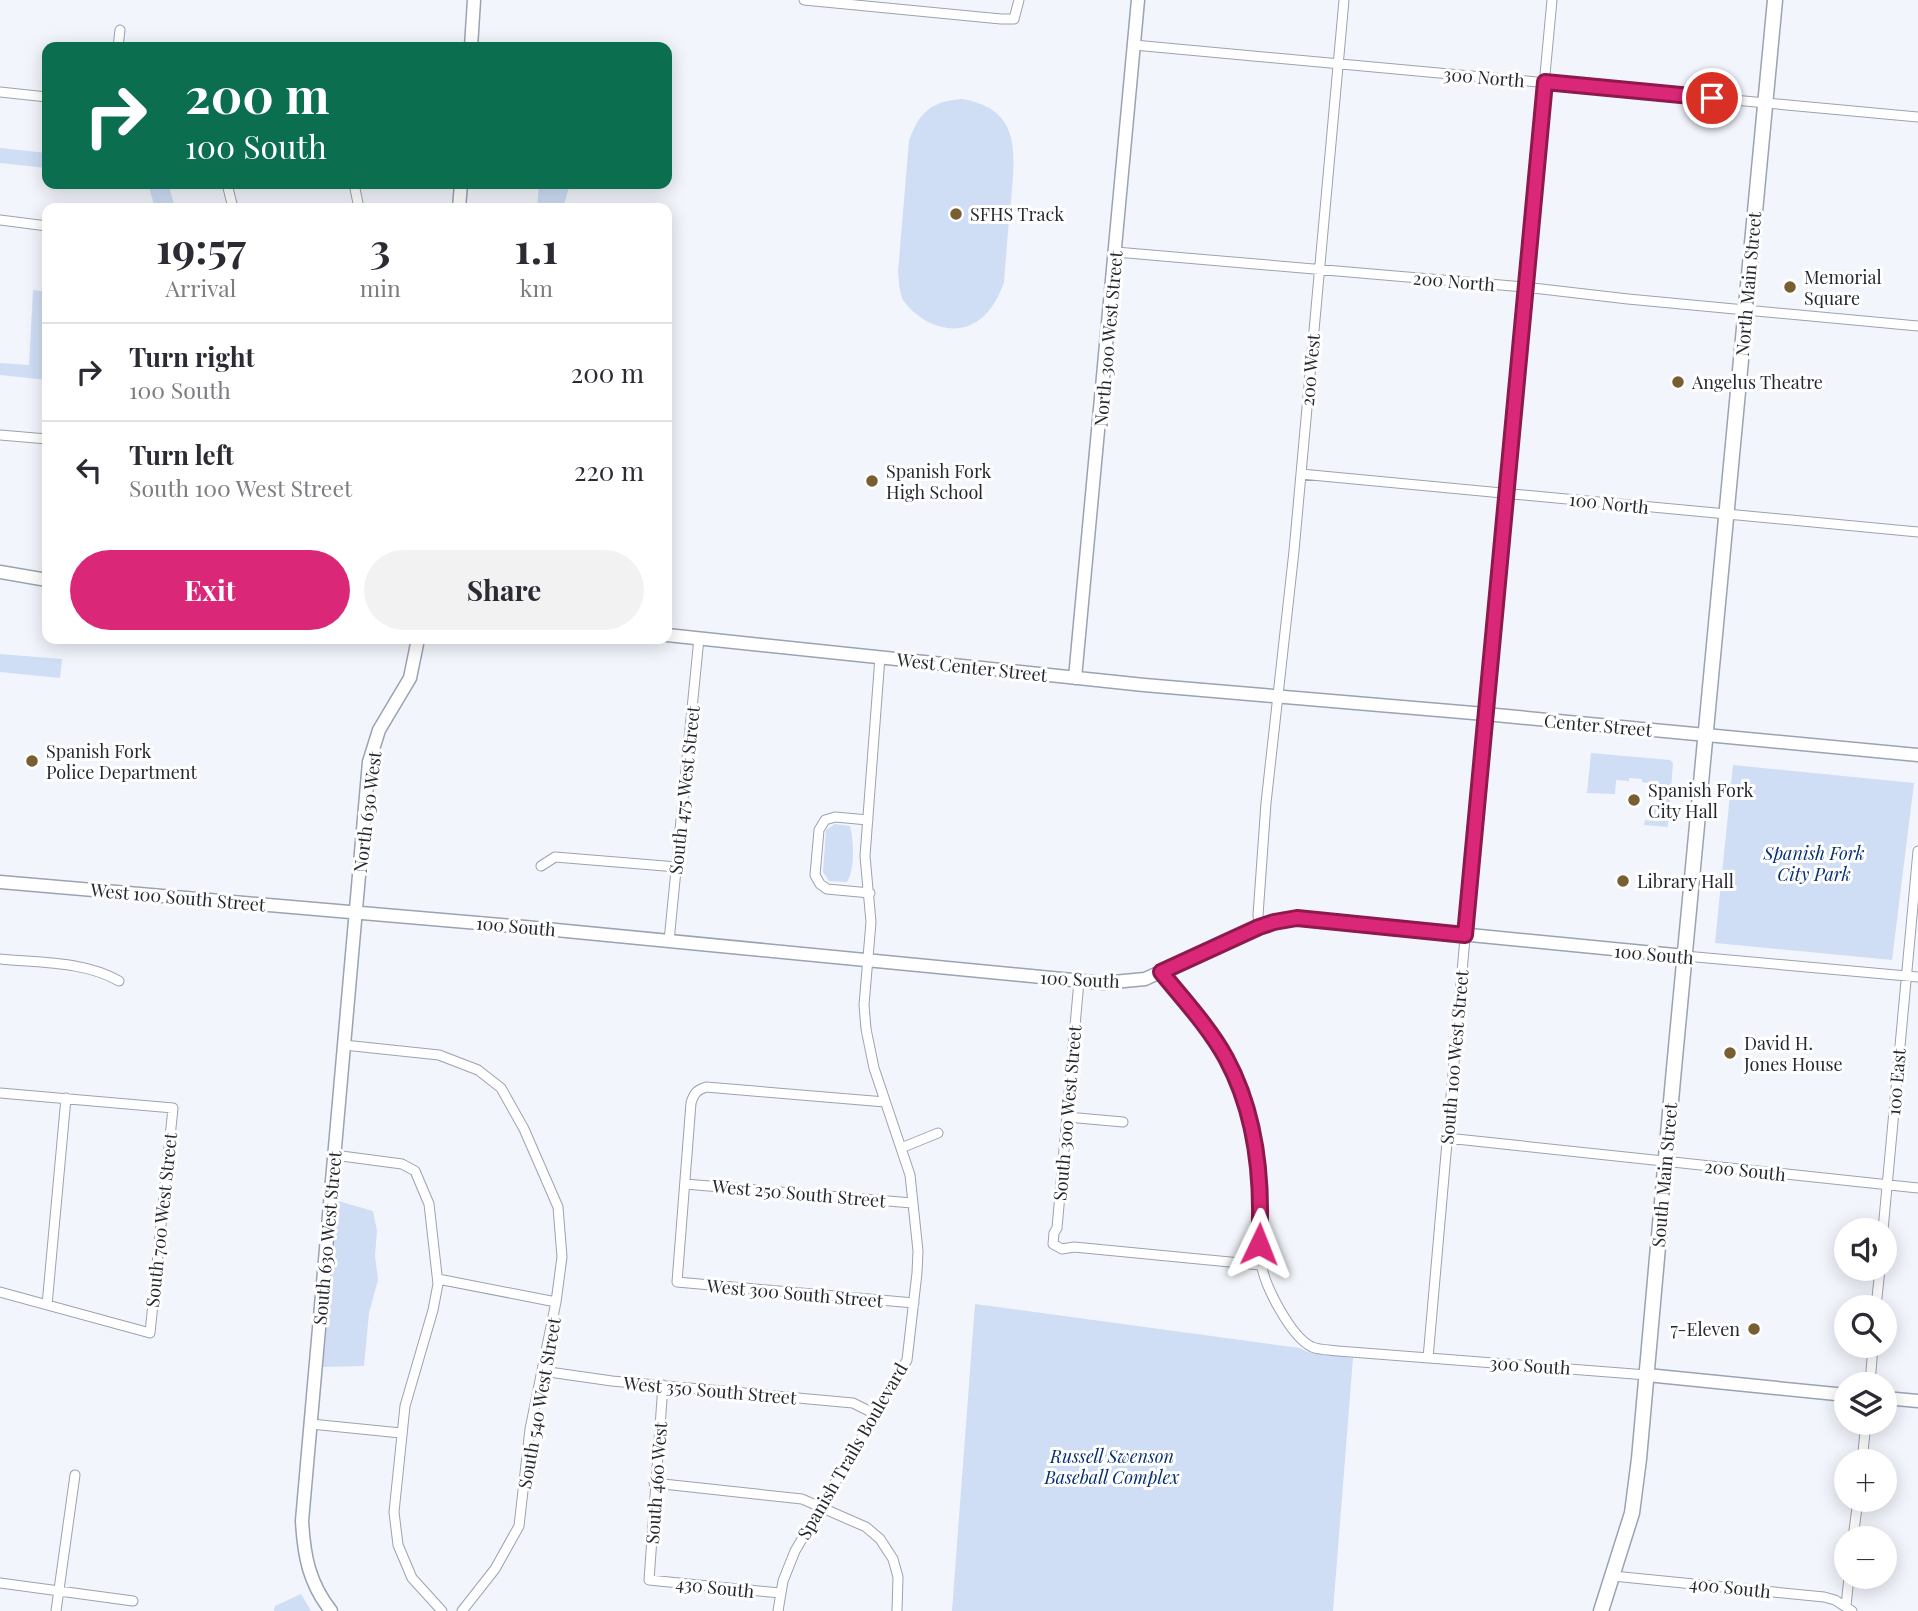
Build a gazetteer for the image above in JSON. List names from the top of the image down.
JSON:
{
  "streets": {
    "main road": ["North Main Street", "South Main Street"],
    "street": [
      "300 North",
      "200 North",
      "North 300 West Street",
      "200 West",
      "100 North",
      "West Center Street",
      "Center Street",
      "South 475 West Street",
      "North 630 West",
      "West 100 South Street",
      "100 South",
      "South 100 West Street",
      "100 East",
      "South 300 West Street",
      "200 South",
      "West 250 South Street",
      "South 700 West Street",
      "South 630 West Street",
      "West 300 South Street",
      "300 South",
      "West 350 South Street",
      "South 540 West Street",
      "Spanish Trails Boulevard",
      "South 460 West",
      "430 South",
      "400 South"
    ]
  },
  "crossings": [
    ["300 North", "North Main Street"],
    ["300 North", "North 300 West Street"],
    ["300 North", "200 West"],
    ["300 North", "South 100 West Street"],
    ["200 North", "North Main Street"],
    ["200 North", "North 300 West Street"],
    ["200 North", "200 West"],
    ["200 North", "South 100 West Street"],
    ["North Main Street", "100 North"],
    ["North Main Street", "Center Street"],
    ["North Main Street", "South Main Street"],
    ["North 300 West Street", "West Center Street"],
    ["200 West", "100 North"],
    ["200 West", "West Center Street"],
    ["200 West", "Center Street"],
    ["200 West", "100 South"],
    ["100 North", "South 100 West Street"],
    ["West Center Street", "Center Street"],
    ["West Center Street", "South 475 West Street"],
    ["West Center Street", "Spanish Trails Boulevard"],
    ["Center Street", "South 100 West Street"],
    ["Center Street", "South Main Street"],
    ["South 475 West Street", "100 South"],
    ["North 630 West", "West 100 South Street"],
    ["North 630 West", "100 South"],
    ["North 630 West", "South 630 West Street"],
    ["West 100 South Street", "100 South"],
    ["West 100 South Street", "South 630 West Street"],
    ["100 South", "South 100 West Street"],
    ["100 South", "100 East"],
    ["100 South", "South 300 West Street"],
    ["100 South", "South Main Street"],
    ["100 South", "South 630 West Street"],
    ["100 South", "Spanish Trails Boulevard"],
    ["South 100 West Street", "200 South"],
    ["South 100 West Street", "300 South"],
    ["100 East", "200 South"],
    ["South 300 West Street", "300 South"],
    ["200 South", "South Main Street"],
    ["South Main Street", "300 South"],
    ["South Main Street", "400 South"],
    ["West 250 South Street", "West 300 South Street"],
    ["West 250 South Street", "Spanish Trails Boulevard"],
    ["South 630 West Street", "South 540 West Street"],
    ["West 300 South Street", "Spanish Trails Boulevard"],
    ["West 350 South Street", "South 540 West Street"],
    ["West 350 South Street", "Spanish Trails Boulevard"],
    ["West 350 South Street", "South 460 West"],
    ["Spanish Trails Boulevard", "430 South"],
    ["South 460 West", "430 South"]
  ],
  "parks": ["Spanish Fork City Park", "Russell Swenson Baseball Complex"],
  "places": [
    "SFHS Track",
    "Memorial Square",
    "Angelus Theatre",
    "Spanish Fork High School",
    "Spanish Fork Police Department",
    "Spanish Fork City Hall",
    "Library Hall",
    "David H. Jones House",
    "7-Eleven"
  ],
  "page": {
    "turn": ["200 m", "100 South"],
    "eta": [
      "19:57",
      "Arrival",
      "3",
      "min",
      "1.1",
      "km"
    ],
    "list": [
      {
        "name": "Turn right",
        "note": "100 South",
        "value": "200 m"
      },
      {
        "name": "Turn left",
        "note": "South 100 West Street",
        "value": "220 m"
      }
    ],
    "buttons": ["Exit", "Share"],
    "map_buttons": ["+", "−"]
  }
}
